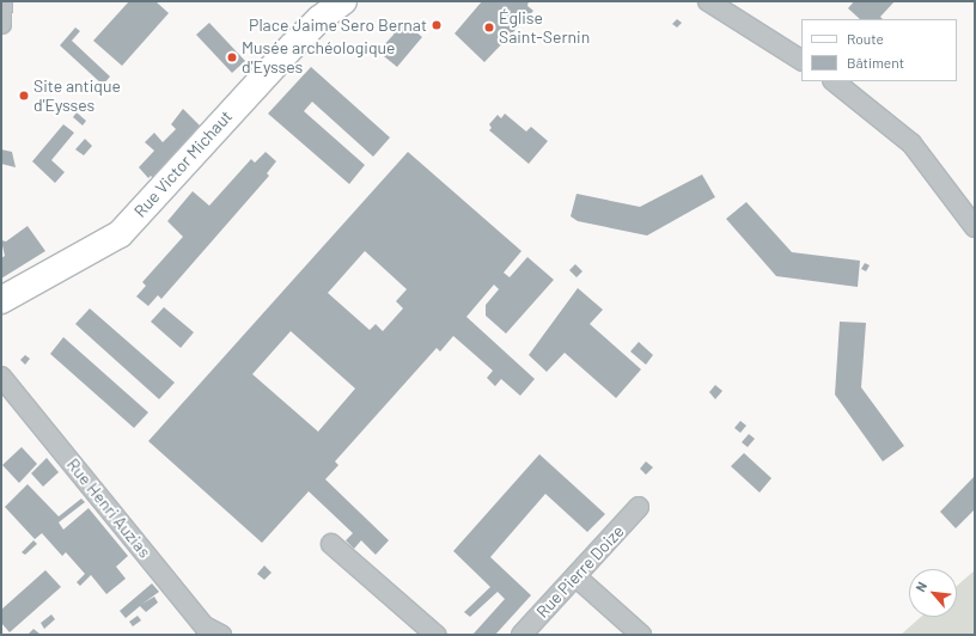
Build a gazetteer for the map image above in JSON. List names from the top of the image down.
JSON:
{
  "streets": {
    "street": ["Rue Victor Michaut", "Rue Henri Auzias", "Rue Pierre Doize"]
  },
  "places": [
    "Place Jaime Sero Bernat",
    "Église Saint-Sernin",
    "Musée archéologique d'Eysses",
    "Site antique d'Eysses"
  ],
  "legend": ["Route", "Bâtiment"],
  "north": "top left"
}
